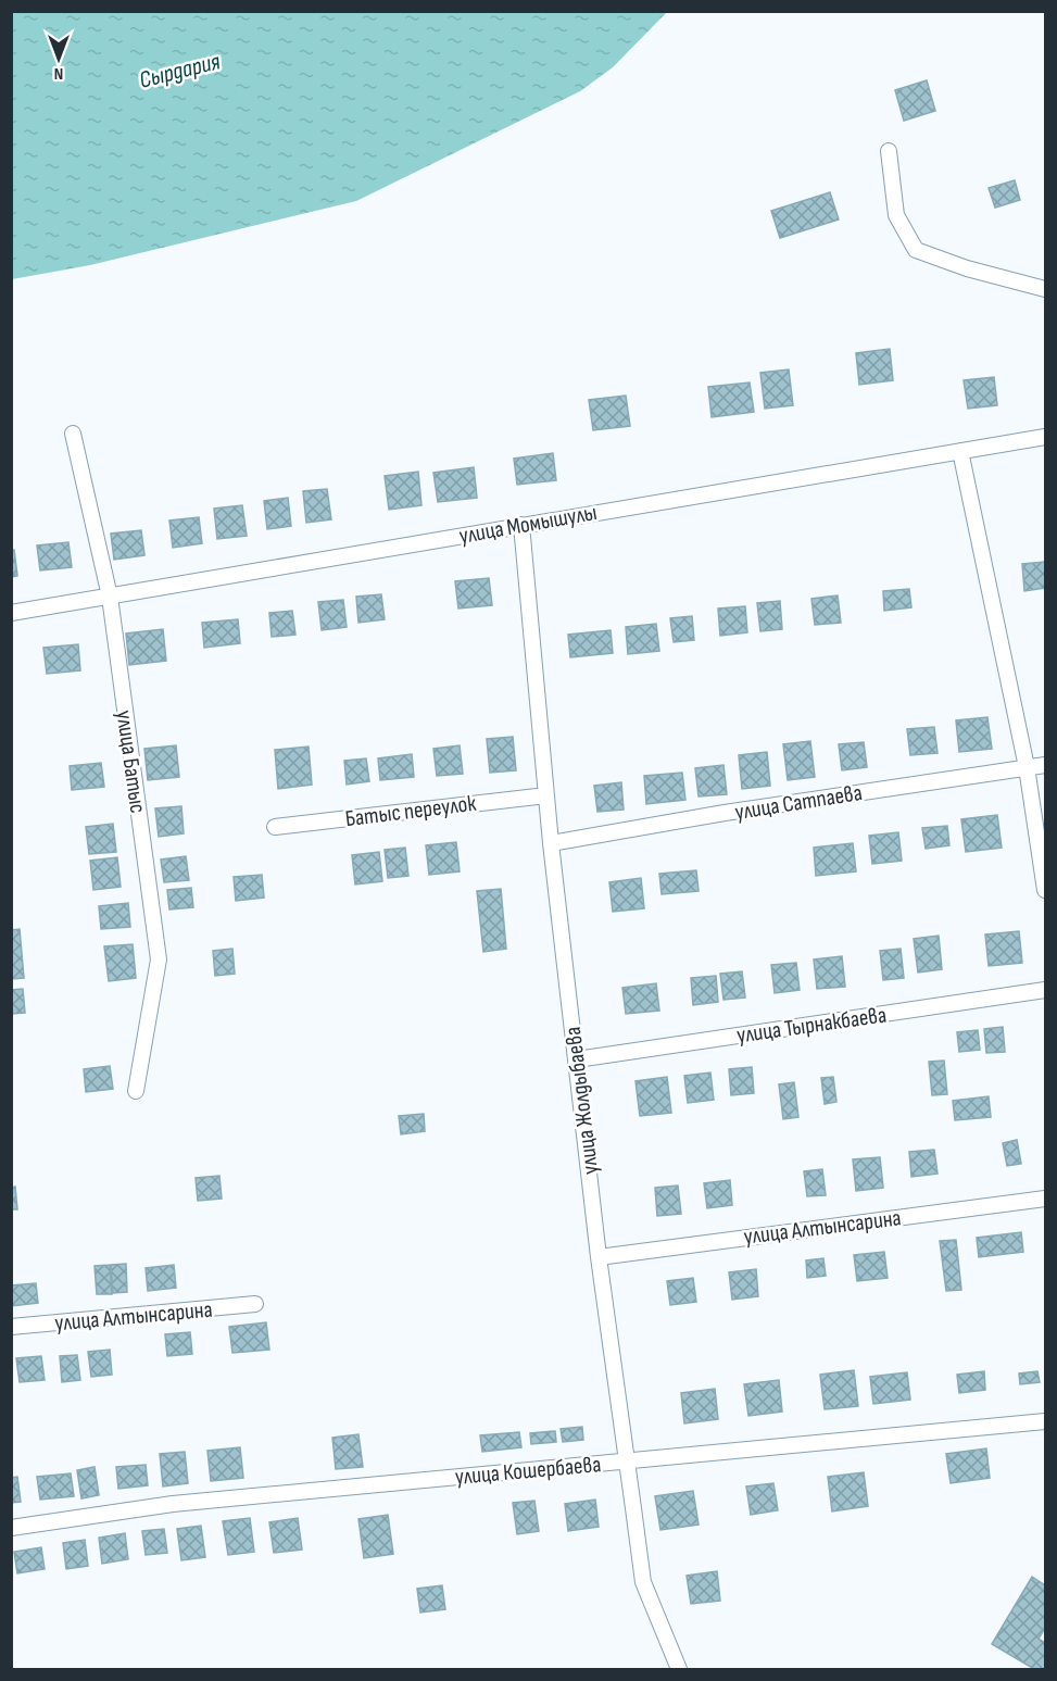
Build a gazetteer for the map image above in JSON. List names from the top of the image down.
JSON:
{
  "streets": {
    "street": [
      "улица Момышулы",
      "улица Батыс",
      "улица Сатпаева",
      "Батыс переулок",
      "улица Тырнакбаева",
      "улица Жолдыбаева",
      "улица Алтынсарина",
      "улица Кошербаева"
    ]
  },
  "crossings": [
    ["улица Момышулы", "улица Батыс"],
    ["улица Момышулы", "улица Жолдыбаева"],
    ["улица Сатпаева", "улица Жолдыбаева"],
    ["Батыс переулок", "улица Жолдыбаева"],
    ["улица Тырнакбаева", "улица Жолдыбаева"],
    ["улица Жолдыбаева", "улица Алтынсарина"],
    ["улица Жолдыбаева", "улица Кошербаева"]
  ],
  "water": ["Сырдария"],
  "north": "bottom"
}
